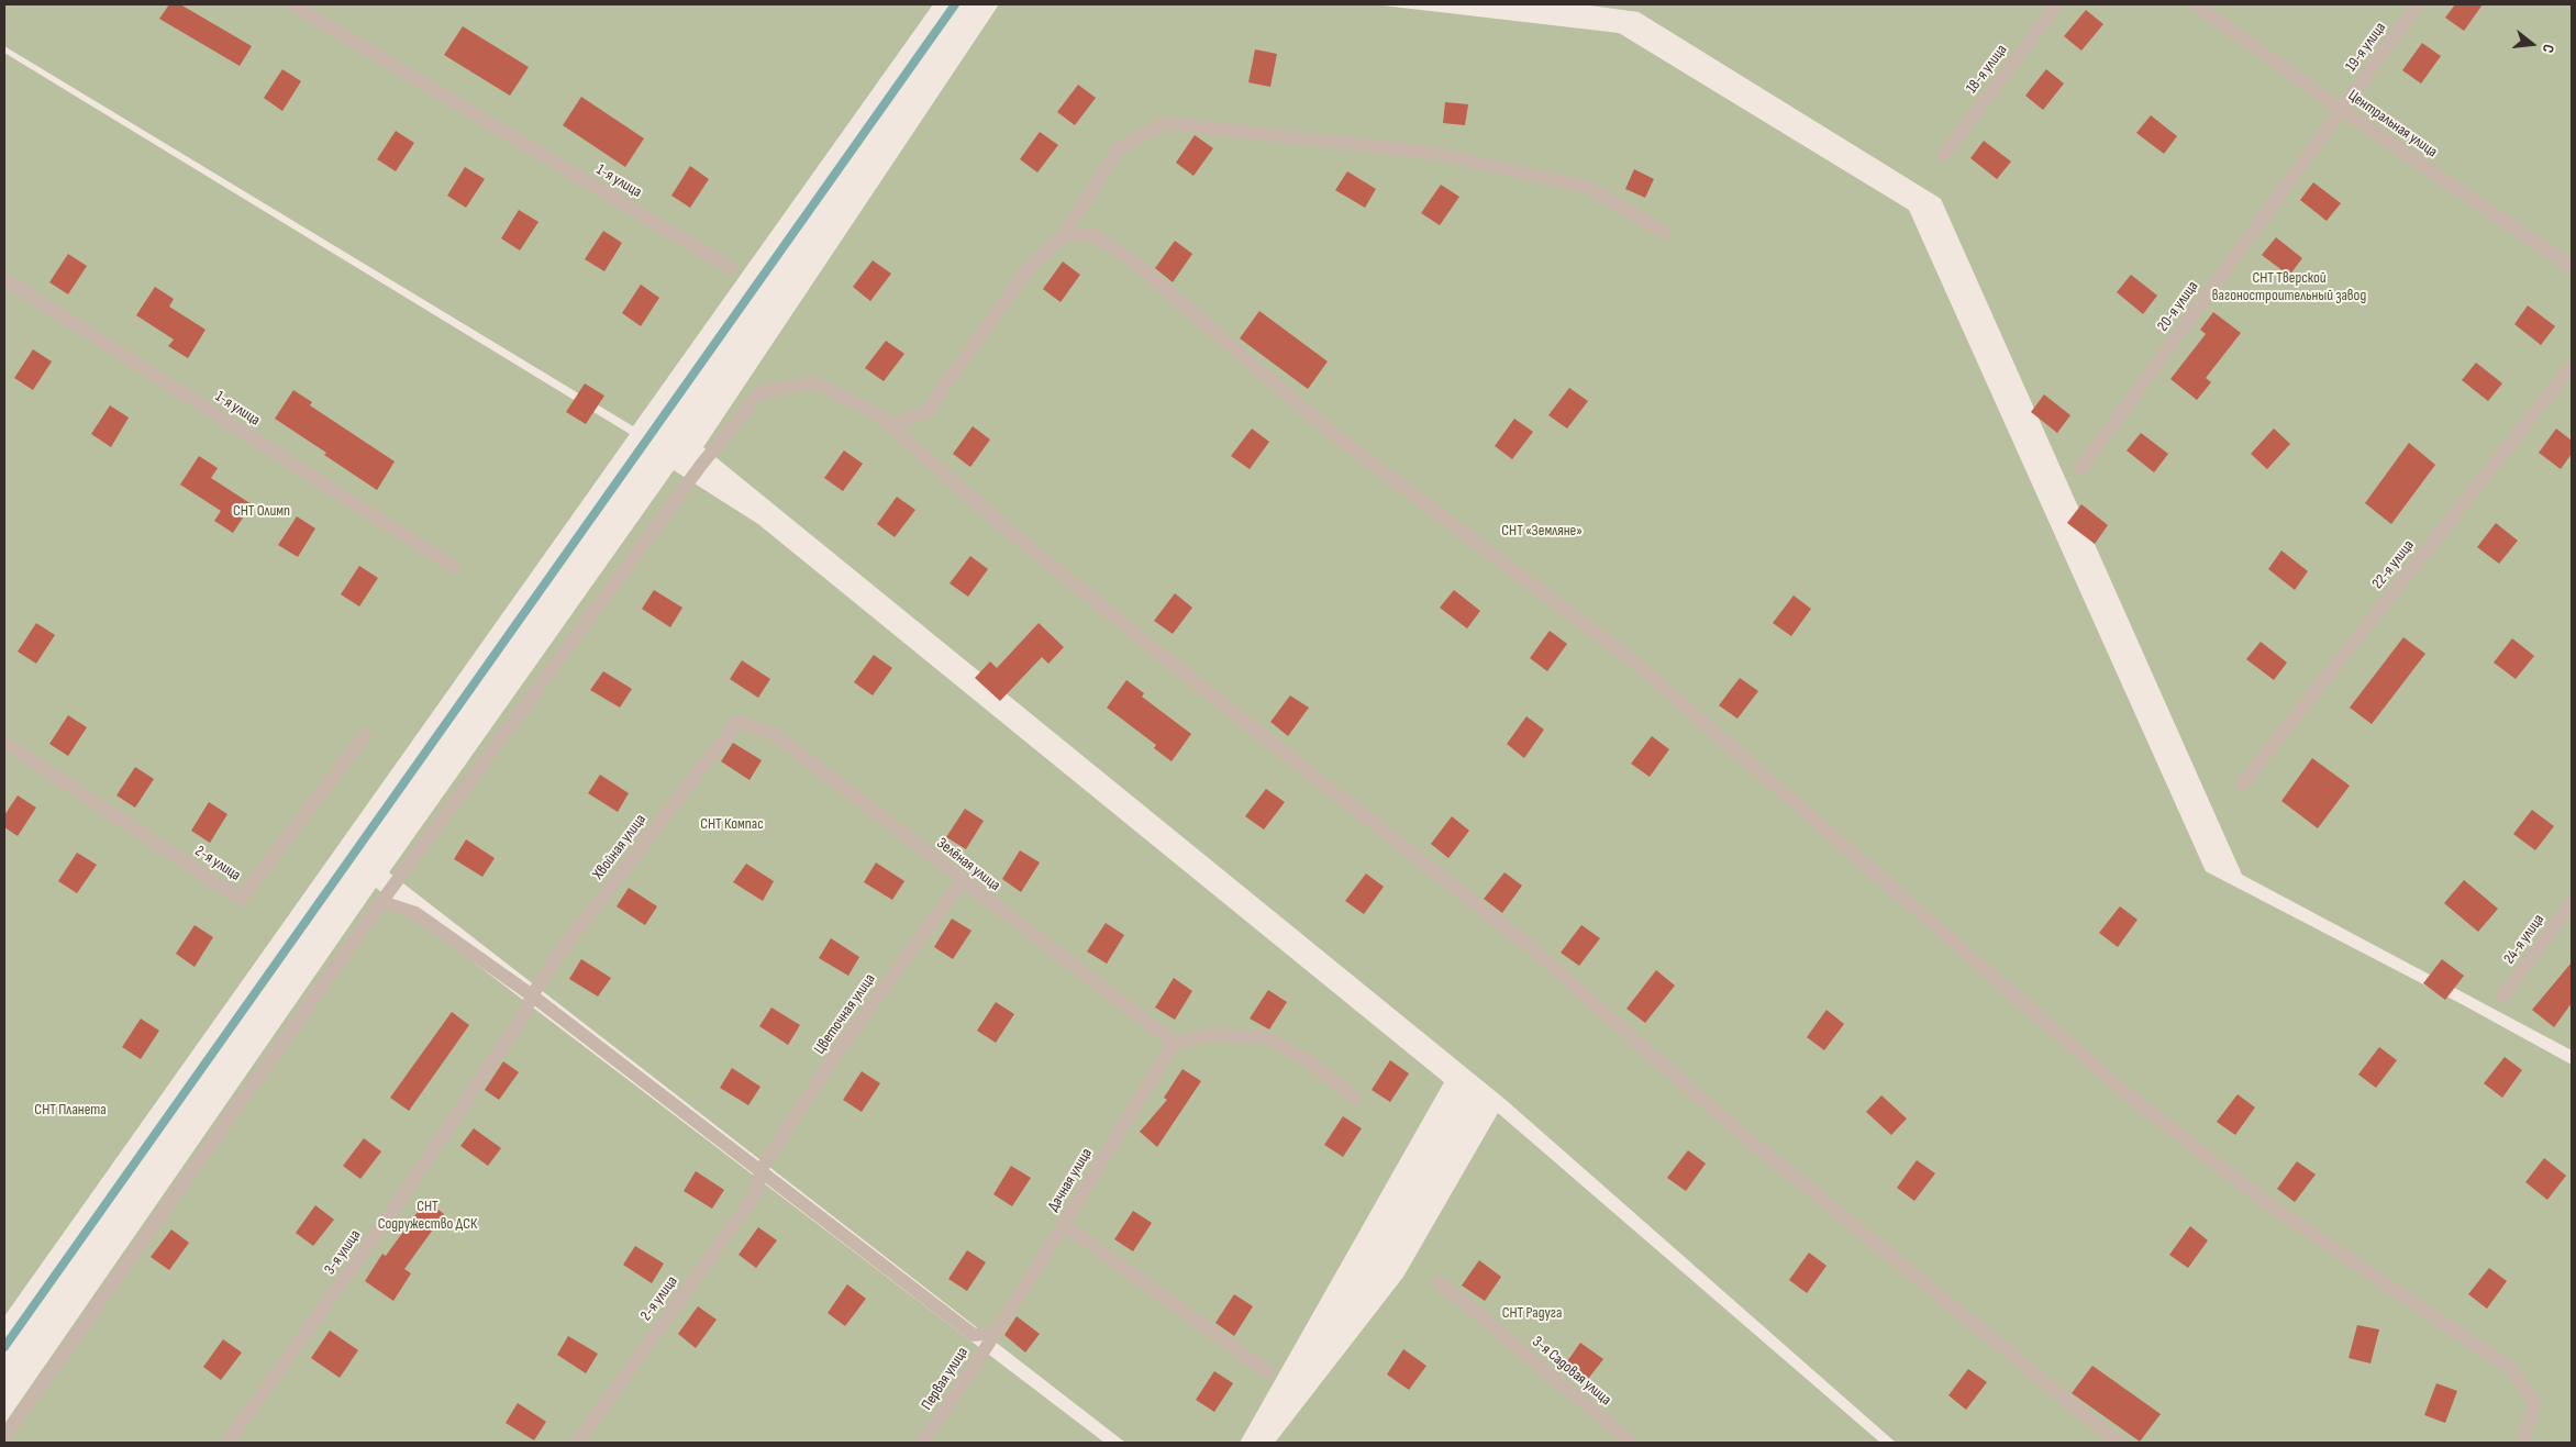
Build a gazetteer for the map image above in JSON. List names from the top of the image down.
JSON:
{
  "streets": {
    "street": [
      "19-я улица",
      "18-я улица",
      "Центральная улица",
      "1-я улица",
      "20-я улица",
      "22-я улица",
      "Хвойная улица",
      "2-я улица",
      "Зелёная улица",
      "24-я улица",
      "Цветочная улица",
      "Дачная улица",
      "3-я улица",
      "3-я Садовая улица",
      "Первая улица"
    ]
  },
  "crossings": [
    ["19-я улица", "Центральная улица"],
    ["19-я улица", "20-я улица"],
    ["Центральная улица", "20-я улица"],
    ["Хвойная улица", "Зелёная улица"],
    ["Хвойная улица", "3-я улица"],
    ["2-я улица", "Цветочная улица"],
    ["Зелёная улица", "Цветочная улица"],
    ["Зелёная улица", "Дачная улица"],
    ["Дачная улица", "Первая улица"]
  ],
  "parks": [
    "СНТ Тверской вагоностроительный завод",
    "СНТ Олимп",
    "СНТ «Земляне»",
    "СНТ Компас",
    "СНТ Планета",
    "СНТ Содружество ДСК",
    "СНТ Радуга"
  ],
  "north": "right"
}
